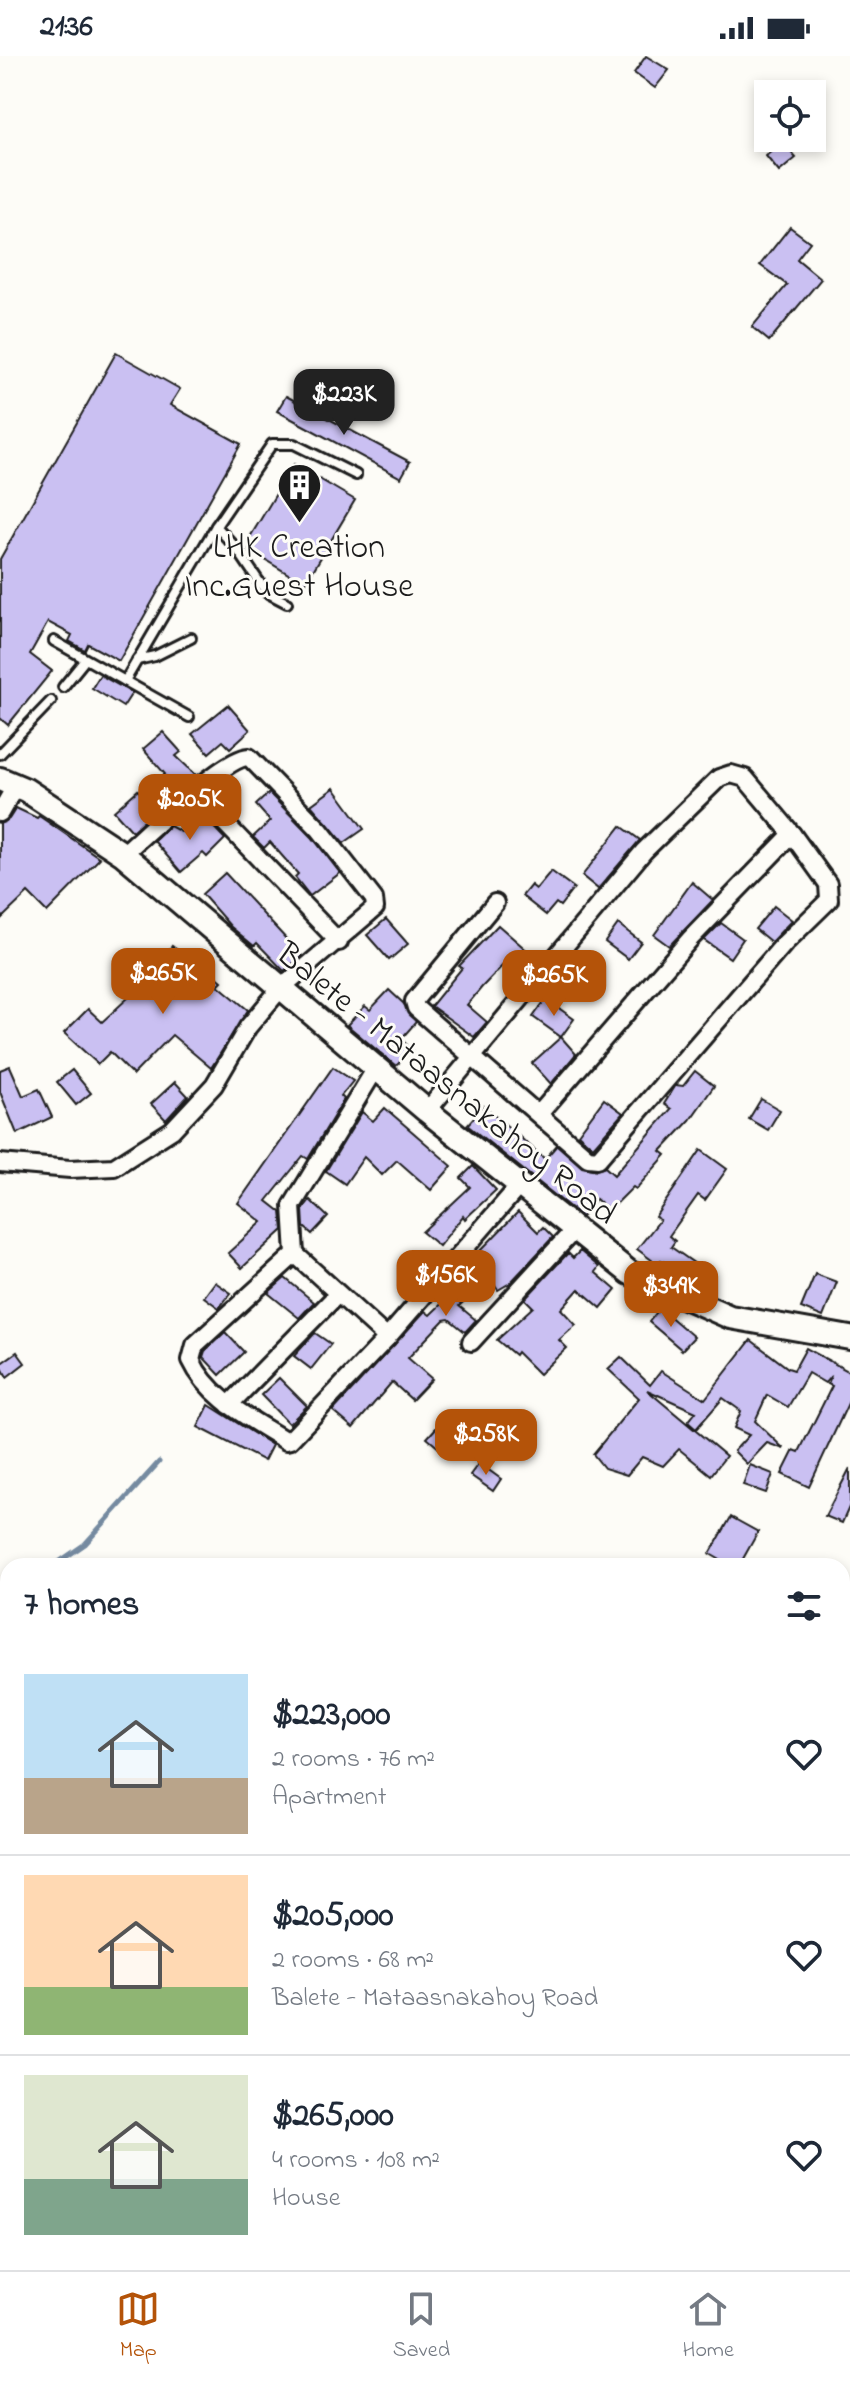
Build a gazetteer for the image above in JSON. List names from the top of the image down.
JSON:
{
  "streets": {
    "main road": ["Balete - Mataasnakahoy Road"]
  },
  "places": {
    "building": ["LHK Creation Inc.Guest House"]
  },
  "page": {
    "status": "21:36",
    "price": [
      "$223K",
      "$205K",
      "$265K",
      "$265K",
      "$156K",
      "$349K",
      "$258K"
    ],
    "heading": "7 homes",
    "list": [
      {
        "name": "$223,000",
        "note": "2 rooms · 76 m² · Apartment"
      },
      {
        "name": "$205,000",
        "note": "2 rooms · 68 m² · Balete - Mataasnakahoy Road"
      },
      {
        "name": "$265,000",
        "note": "4 rooms · 108 m² · House"
      }
    ],
    "tabs": ["Map", "Saved", "Home"]
  }
}
